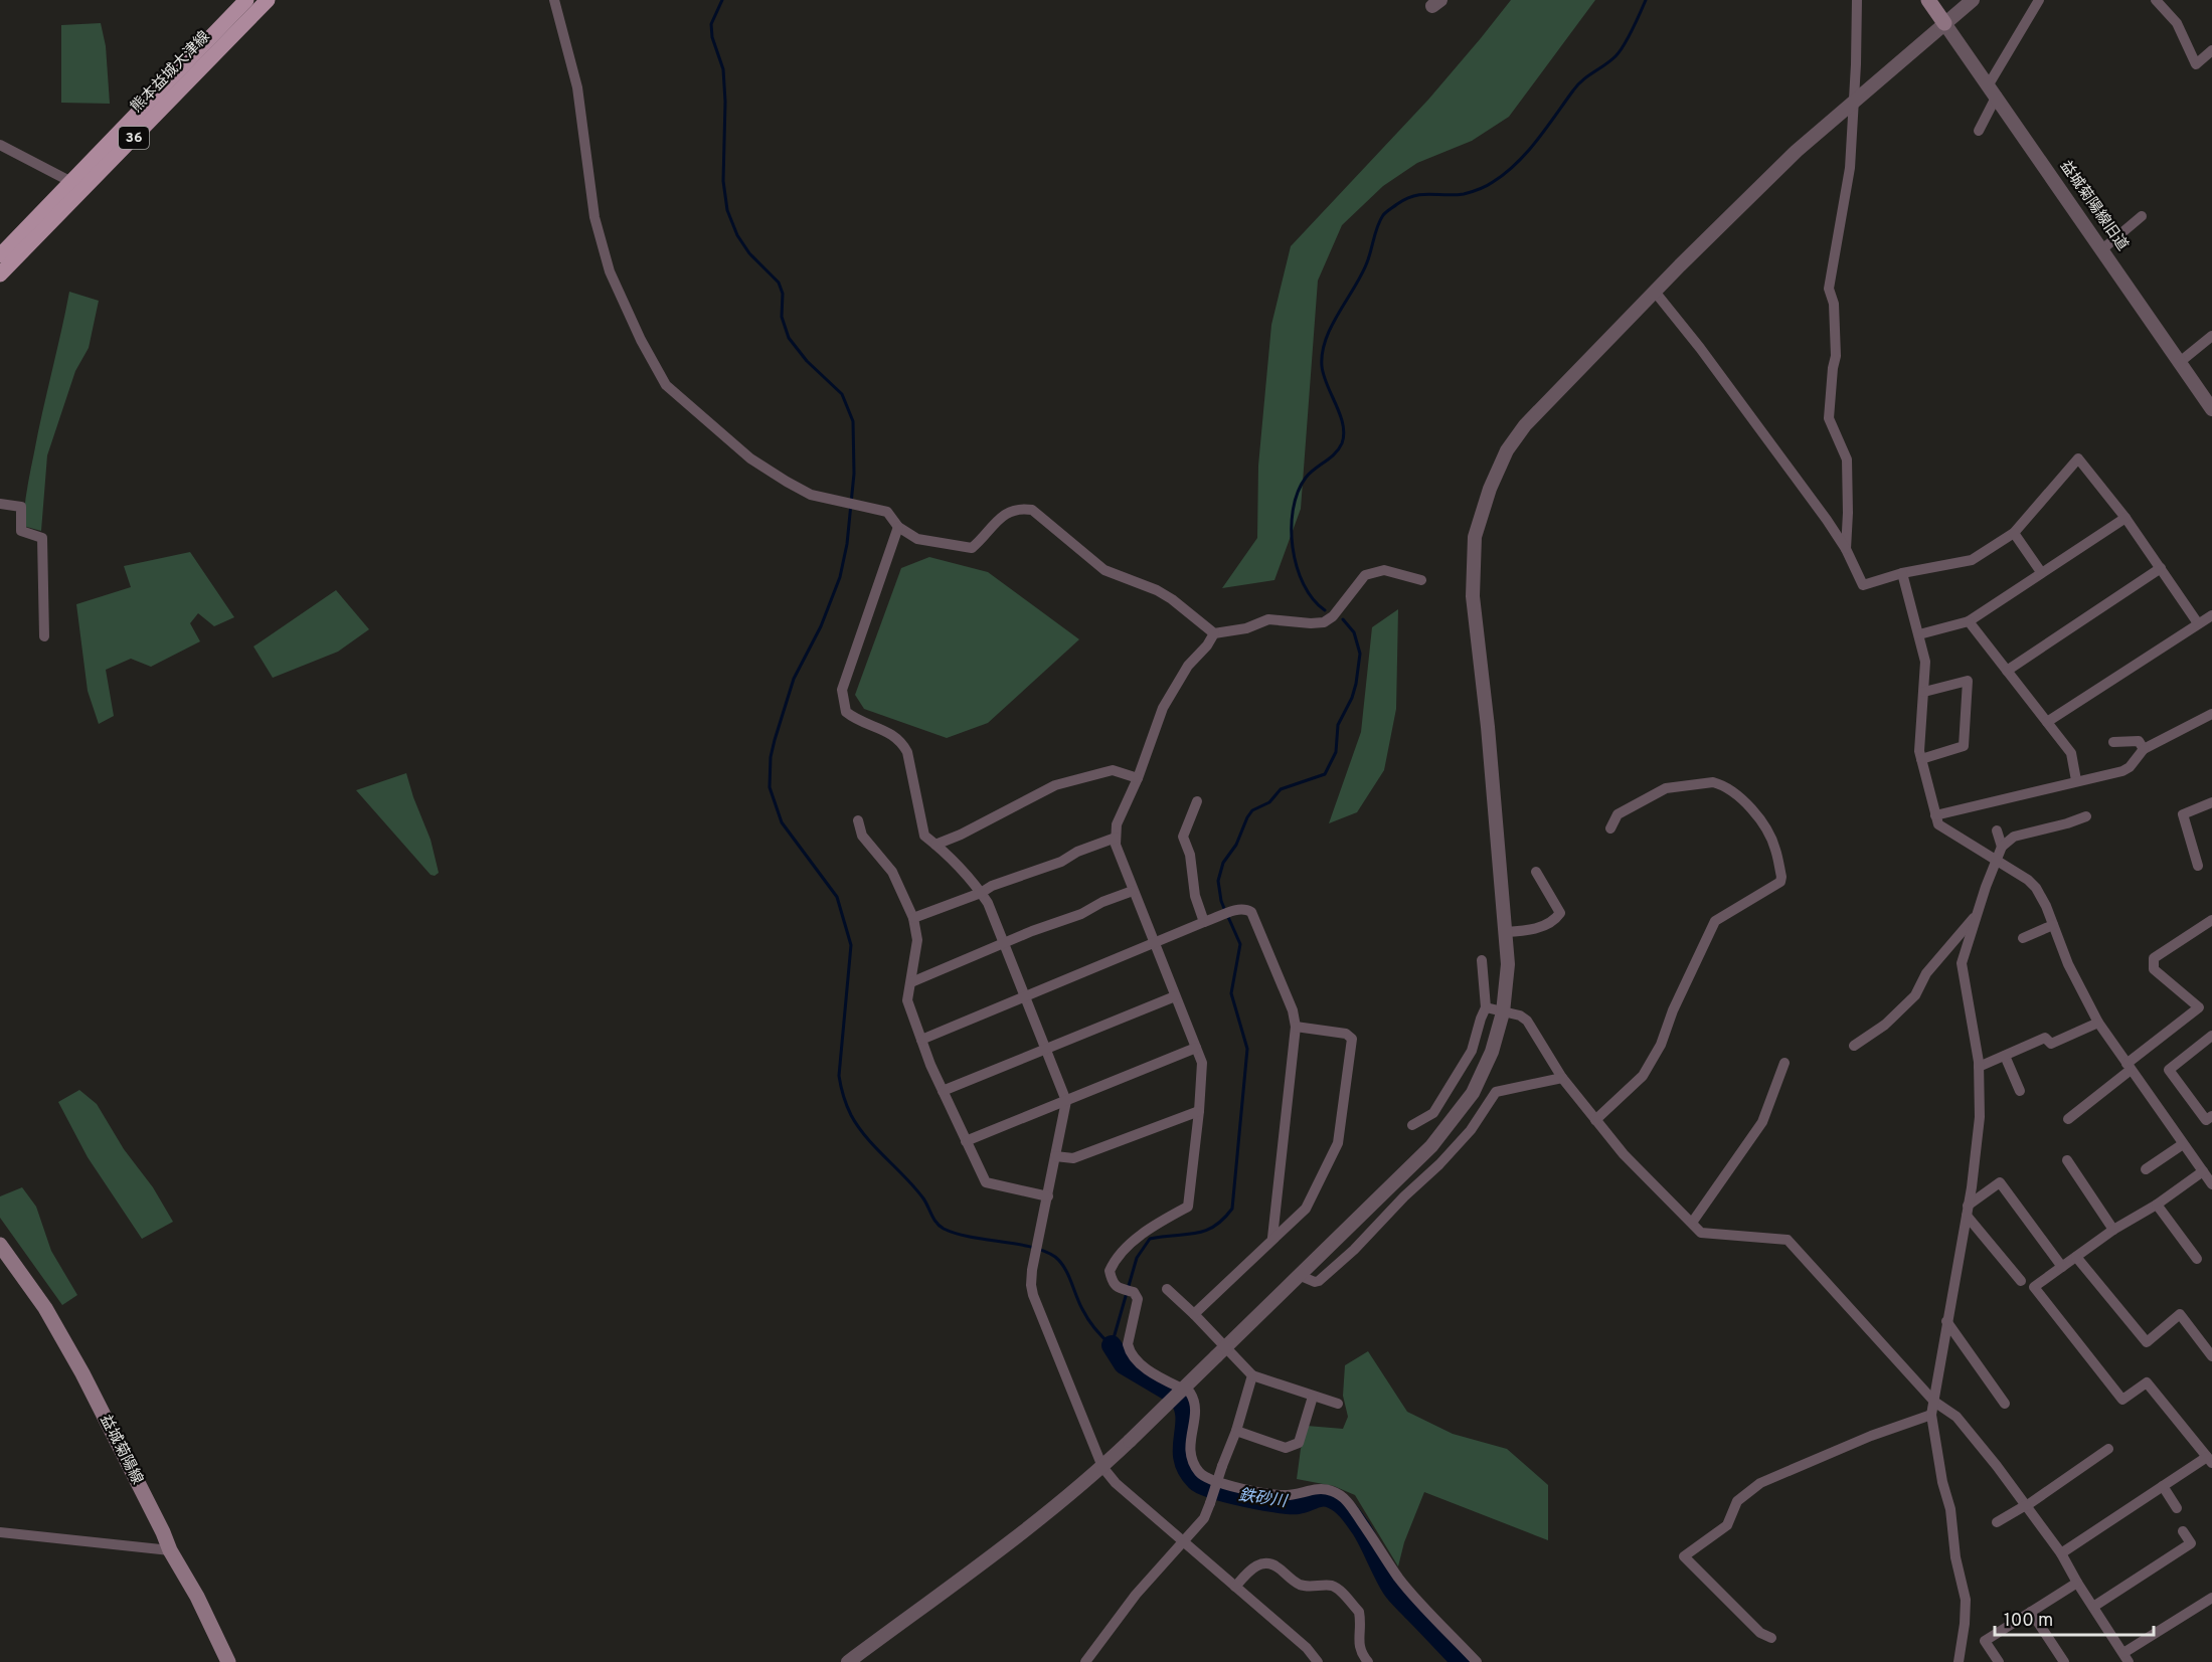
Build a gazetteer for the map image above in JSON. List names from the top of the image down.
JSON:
{
  "streets": {
    "main road": ["熊本益城大津線", "36", "益城菊陽線"],
    "street": ["益城菊陽線旧道"]
  },
  "water": ["鉄砂川"],
  "scale_bar": "100 m"
}
